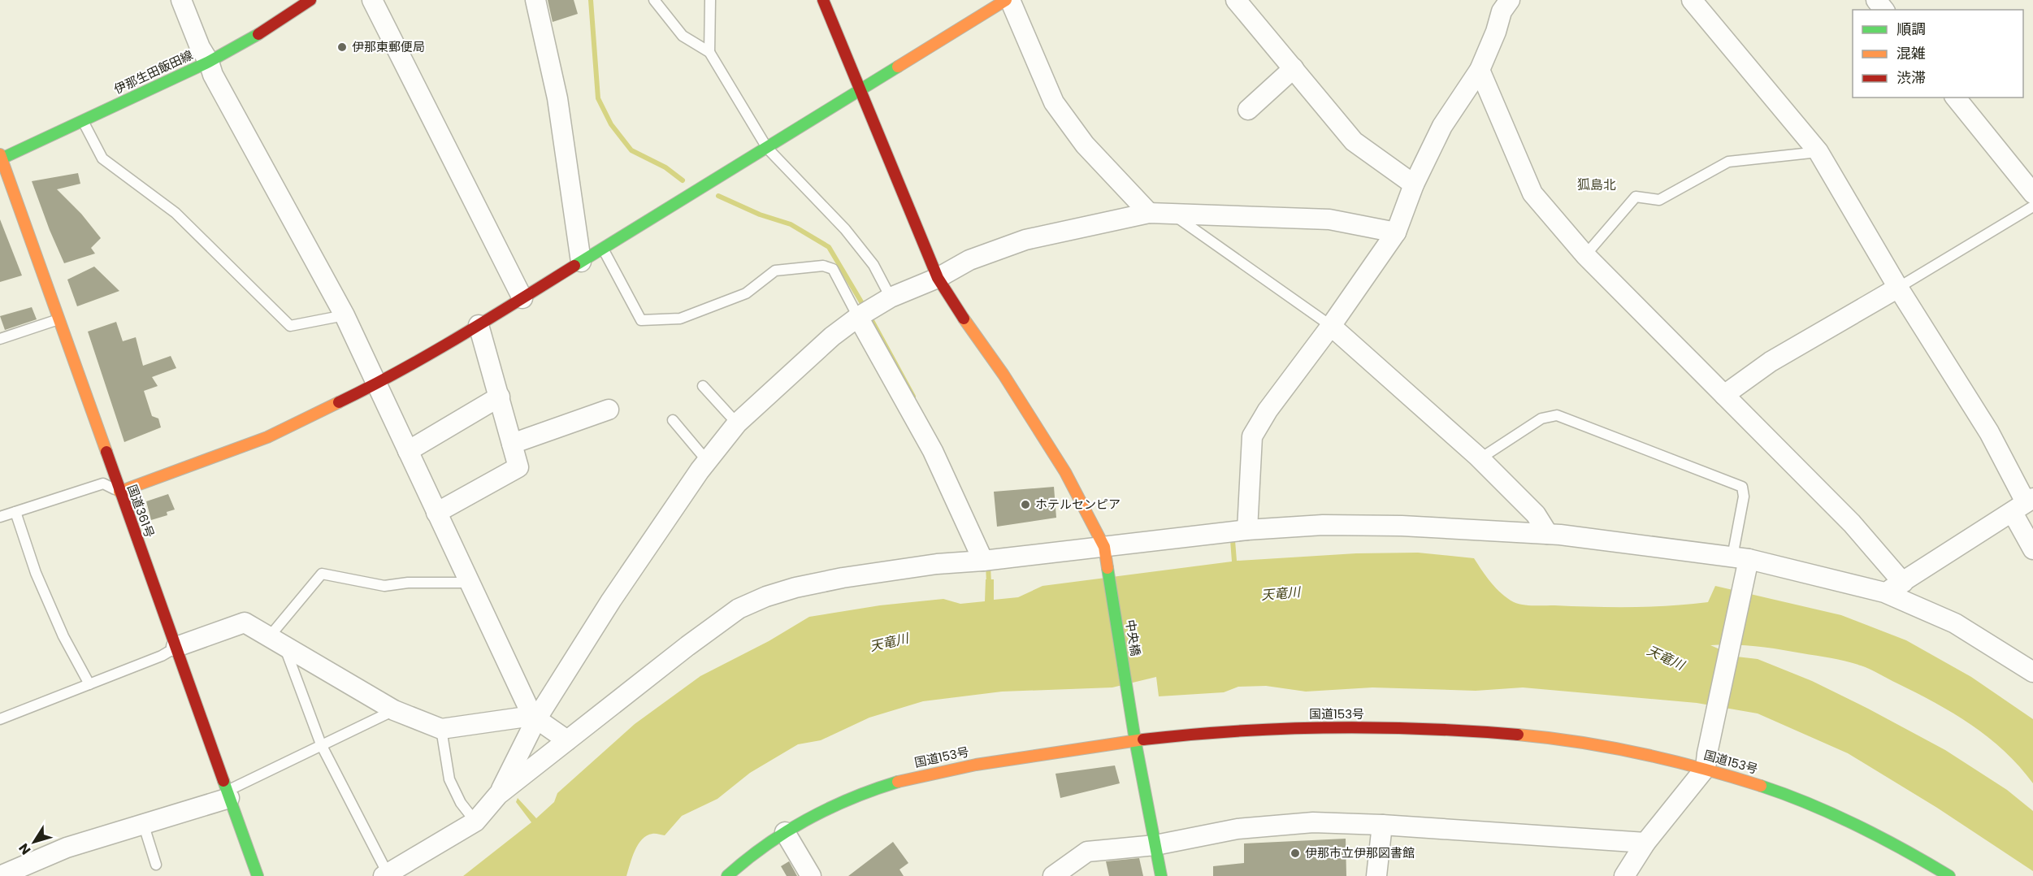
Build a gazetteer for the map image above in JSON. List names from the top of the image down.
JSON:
{
  "streets": {
    "main road": [
      "伊那生田飯田線",
      "国道361号",
      "中央橋",
      "国道153号"
    ]
  },
  "crossings": [
    ["伊那生田飯田線", "国道361号"],
    ["中央橋", "国道153号"]
  ],
  "districts": ["狐島北"],
  "water": ["天竜川"],
  "places": ["伊那東郵便局", "ホテルセンピア", "伊那市立伊那図書館"],
  "legend": ["順調", "混雑", "渋滞"],
  "north": "bottom left"
}
